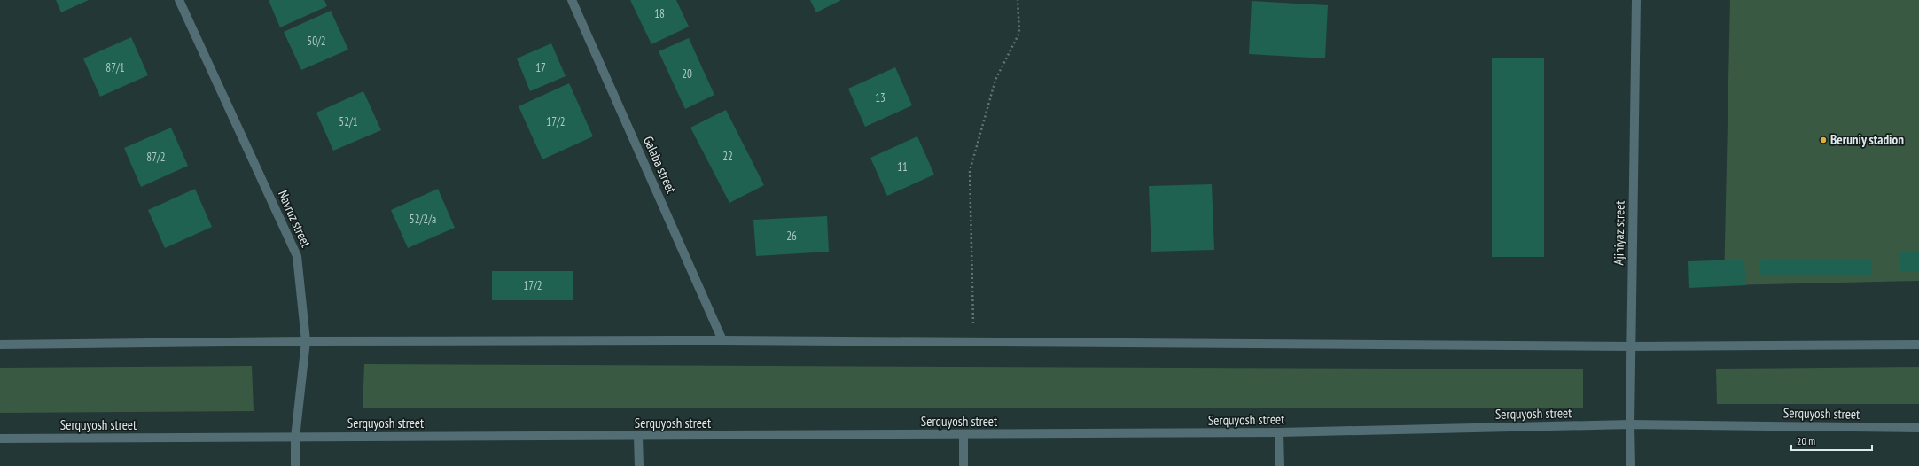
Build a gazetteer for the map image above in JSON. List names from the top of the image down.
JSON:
{
  "streets": {
    "street": [
      "Galaba street",
      "Navruz street",
      "Ajiniyaz street",
      "Serquyosh street"
    ]
  },
  "crossings": [
    ["Navruz street", "Serquyosh street"],
    ["Ajiniyaz street", "Serquyosh street"]
  ],
  "places": ["Beruniy stadion"],
  "house_numbers": [
    "18",
    "50/2",
    "87/1",
    "17",
    "20",
    "13",
    "52/1",
    "17/2",
    "22",
    "87/2",
    "11",
    "52/2/a",
    "26",
    "17/2"
  ],
  "scale_bar": "20 m"
}
